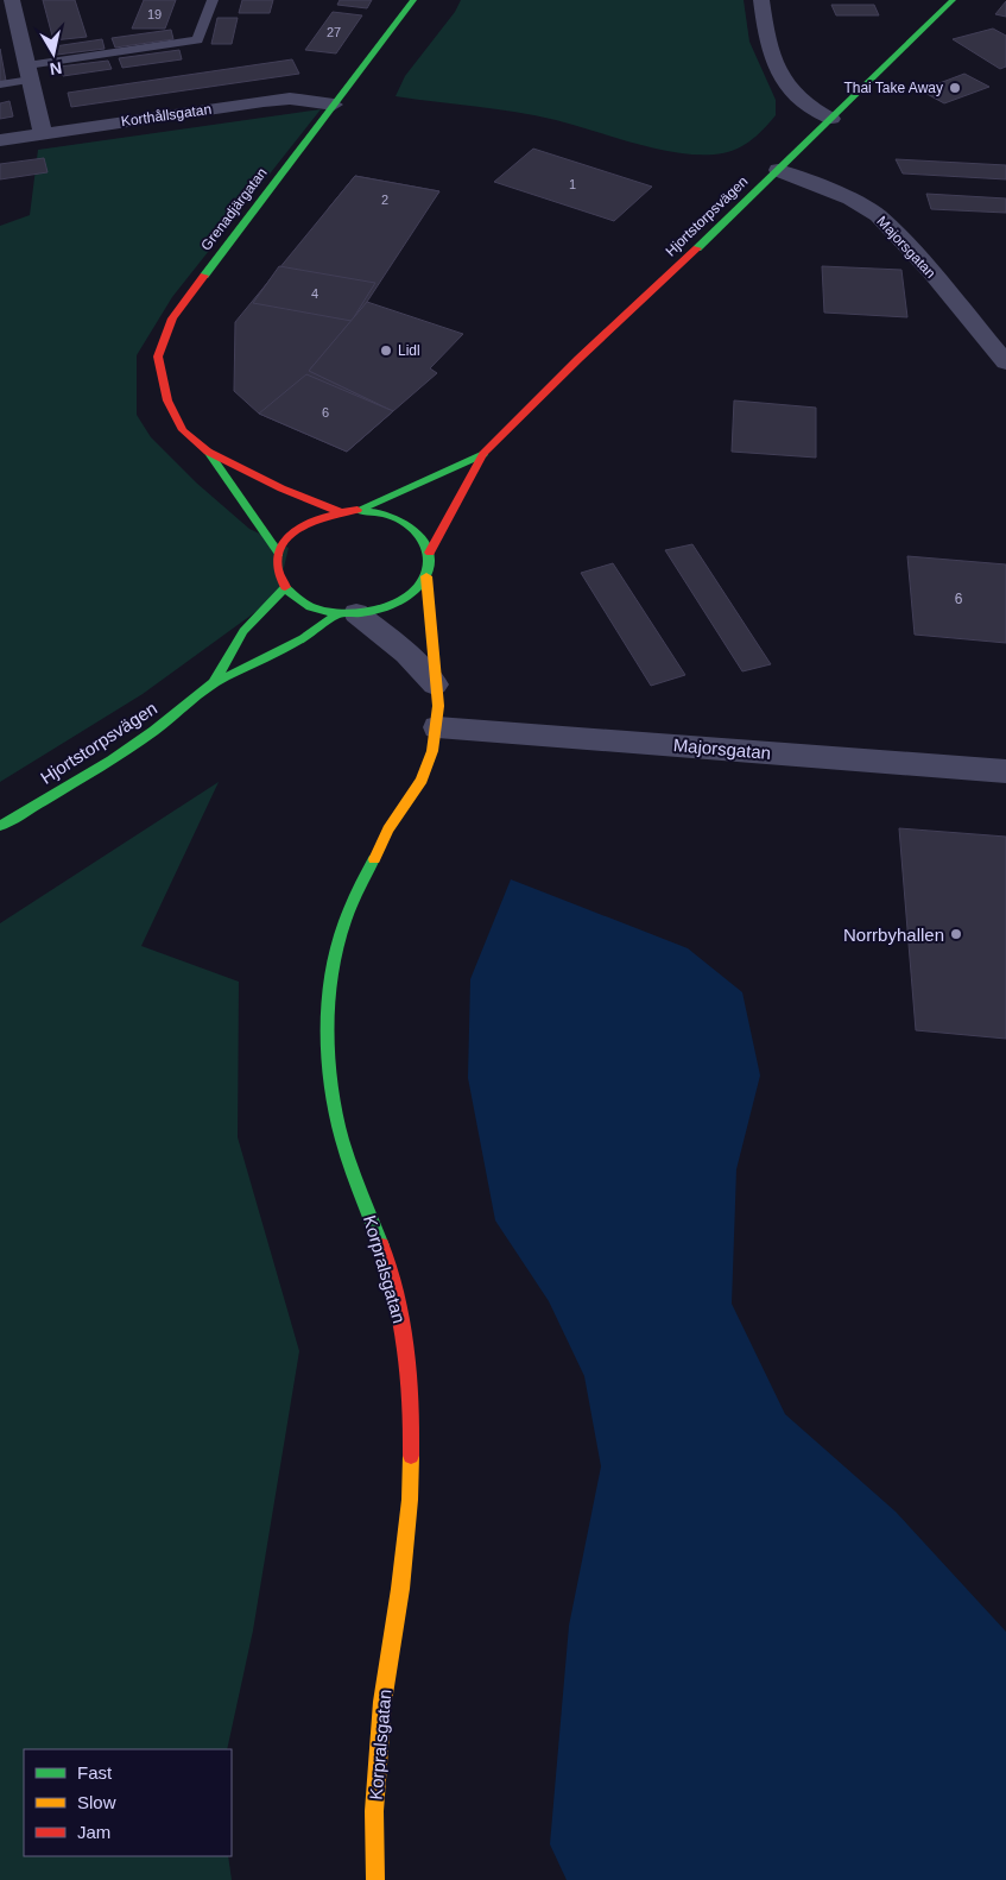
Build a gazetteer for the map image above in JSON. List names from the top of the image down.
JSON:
{
  "streets": {
    "street": [
      "Korthållsgatan",
      "Grenadjärgatan",
      "Hjortstorpsvägen",
      "Majorsgatan",
      "Korpralsgatan"
    ]
  },
  "crossings": [
    ["Korthållsgatan", "Grenadjärgatan"],
    ["Grenadjärgatan", "Hjortstorpsvägen"],
    ["Grenadjärgatan", "Korpralsgatan"],
    ["Hjortstorpsvägen", "Majorsgatan"],
    ["Hjortstorpsvägen", "Korpralsgatan"],
    ["Majorsgatan", "Korpralsgatan"]
  ],
  "places": ["Thai Take Away", "Lidl", "Norrbyhallen"],
  "house_numbers": [
    "19",
    "27",
    "1",
    "2",
    "4",
    "6",
    "6"
  ],
  "legend": ["Fast", "Slow", "Jam"],
  "north": "bottom"
}
